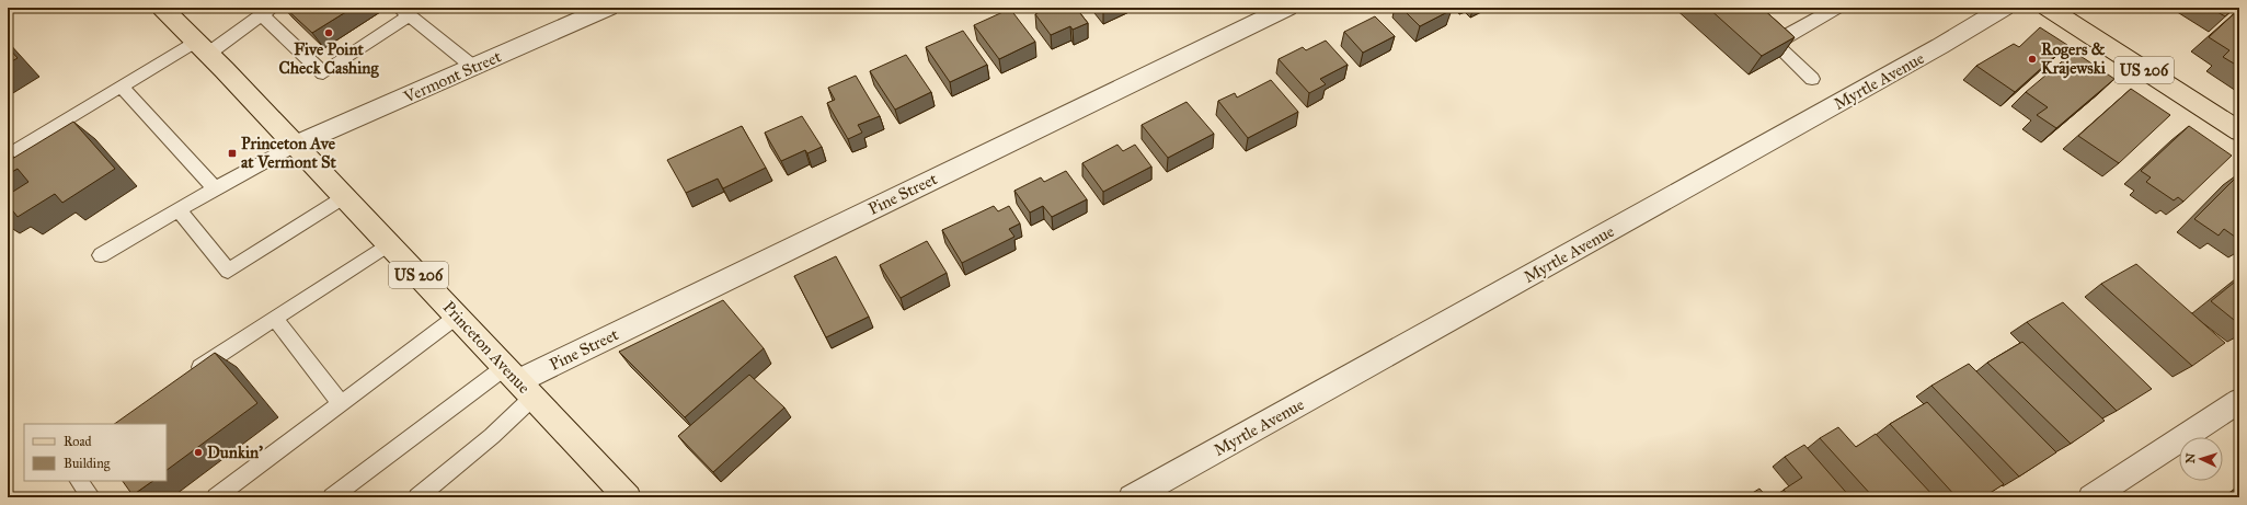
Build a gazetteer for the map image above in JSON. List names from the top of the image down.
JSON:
{
  "streets": {
    "main road": ["US 206", "Princeton Avenue"],
    "street": ["Vermont Street", "Myrtle Avenue", "Pine Street"]
  },
  "crossings": [
    ["Vermont Street", "Princeton Avenue"],
    ["Pine Street", "Princeton Avenue"]
  ],
  "places": {
    "other": ["Five Point Check Cashing", "Rogers & Krajewski", "Dunkin'"],
    "transit": ["Princeton Ave at Vermont St"]
  },
  "legend": ["Road", "Building"],
  "north": "left"
}
